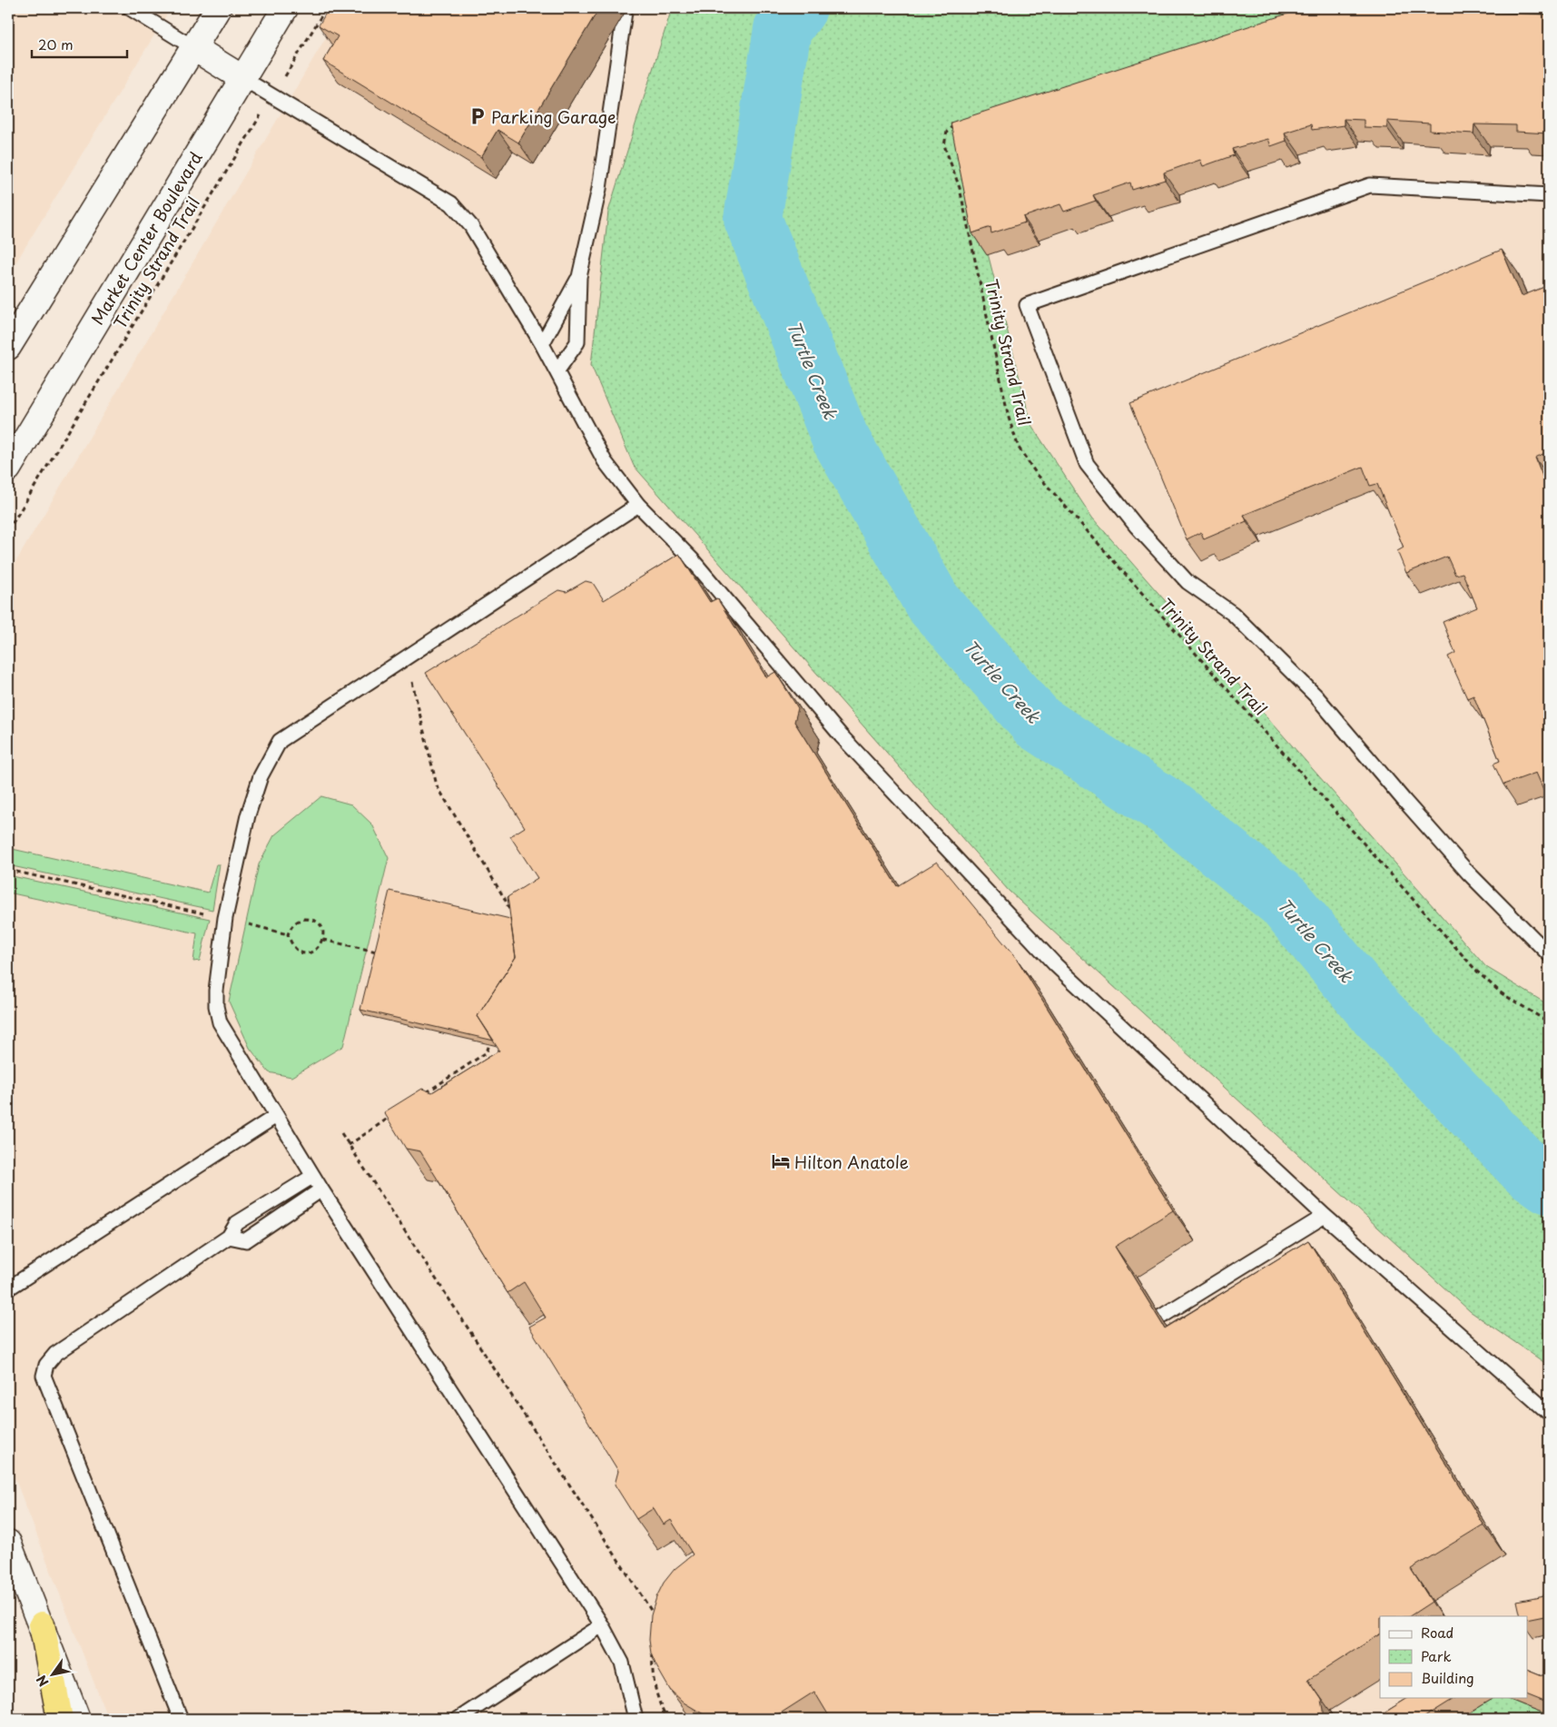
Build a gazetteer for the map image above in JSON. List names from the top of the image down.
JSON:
{
  "streets": {
    "street": ["Market Center Boulevard"],
    "path": ["Trinity Strand Trail"]
  },
  "water": ["Turtle Creek"],
  "places": {
    "parking": ["Parking Garage"],
    "hotel": ["Hilton Anatole"]
  },
  "legend": ["Road", "Park", "Building"],
  "scale_bar": "20 m",
  "north": "bottom left"
}
